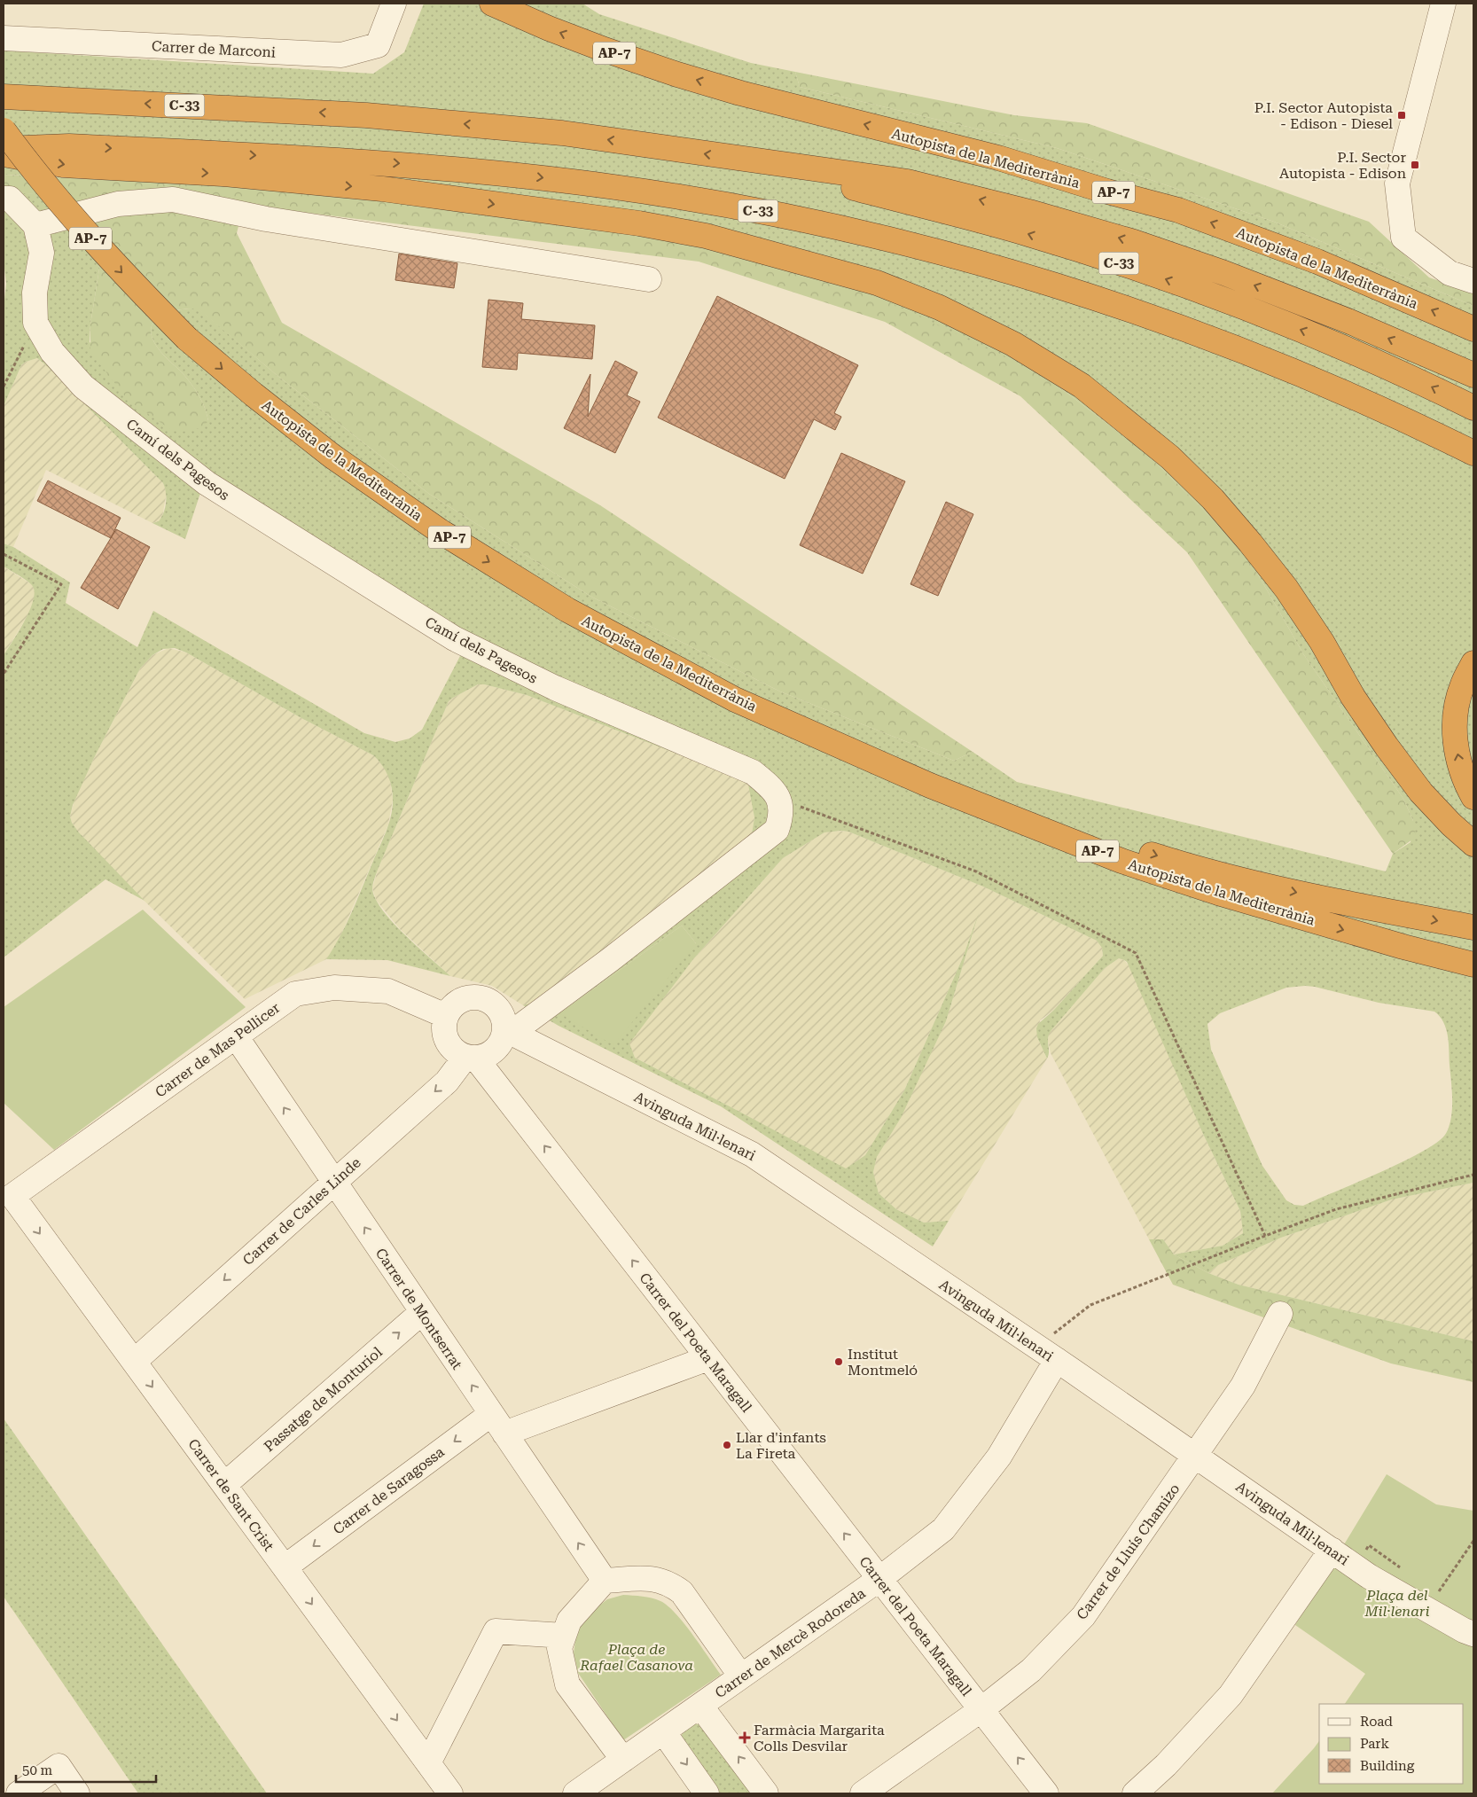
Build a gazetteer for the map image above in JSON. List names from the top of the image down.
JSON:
{
  "streets": {
    "highway": ["AP-7", "C-33", "Autopista de la Mediterrània"],
    "street": [
      "Carrer de Marconi",
      "Camí dels Pagesos",
      "Carrer de Mas Pellicer",
      "Avinguda Mil·lenari",
      "Carrer de Carles Linde",
      "Carrer de Montserrat",
      "Carrer del Poeta Maragall",
      "Passatge de Monturiol",
      "Carrer de Saragossa",
      "Carrer de Sant Crist",
      "Carrer de Lluís Chamizo",
      "Carrer de Mercè Rodoreda"
    ]
  },
  "crossings": [
    ["Carrer de Mas Pellicer", "Avinguda Mil·lenari"],
    ["Carrer de Mas Pellicer", "Carrer de Carles Linde"],
    ["Carrer de Mas Pellicer", "Carrer de Montserrat"],
    ["Carrer de Mas Pellicer", "Carrer del Poeta Maragall"],
    ["Carrer de Mas Pellicer", "Carrer de Sant Crist"],
    ["Avinguda Mil·lenari", "Carrer de Carles Linde"],
    ["Avinguda Mil·lenari", "Carrer del Poeta Maragall"],
    ["Avinguda Mil·lenari", "Carrer de Lluís Chamizo"],
    ["Avinguda Mil·lenari", "Carrer de Mercè Rodoreda"],
    ["Carrer de Carles Linde", "Carrer de Montserrat"],
    ["Carrer de Carles Linde", "Carrer del Poeta Maragall"],
    ["Carrer de Carles Linde", "Carrer de Sant Crist"],
    ["Carrer de Montserrat", "Passatge de Monturiol"],
    ["Carrer de Montserrat", "Carrer de Saragossa"],
    ["Carrer del Poeta Maragall", "Carrer de Lluís Chamizo"],
    ["Carrer del Poeta Maragall", "Carrer de Mercè Rodoreda"],
    ["Passatge de Monturiol", "Carrer de Sant Crist"],
    ["Carrer de Saragossa", "Carrer de Sant Crist"]
  ],
  "one_way": [
    "Carrer de Carles Linde",
    "Carrer de Montserrat",
    "Carrer del Poeta Maragall",
    "Passatge de Monturiol",
    "Carrer de Saragossa",
    "Carrer de Sant Crist"
  ],
  "parks": ["Plaça del Mil·lenari", "Plaça de Rafael Casanova"],
  "places": {
    "transit": ["P.I. Sector Autopista - Edison - Diesel", "P.I. Sector Autopista - Edison"],
    "other": ["Institut Montmeló", "Llar d'infants La Fireta"],
    "health": ["Farmàcia Margarita Colls Desvilar"]
  },
  "legend": ["Road", "Park", "Building"],
  "scale_bar": "50 m"
}
